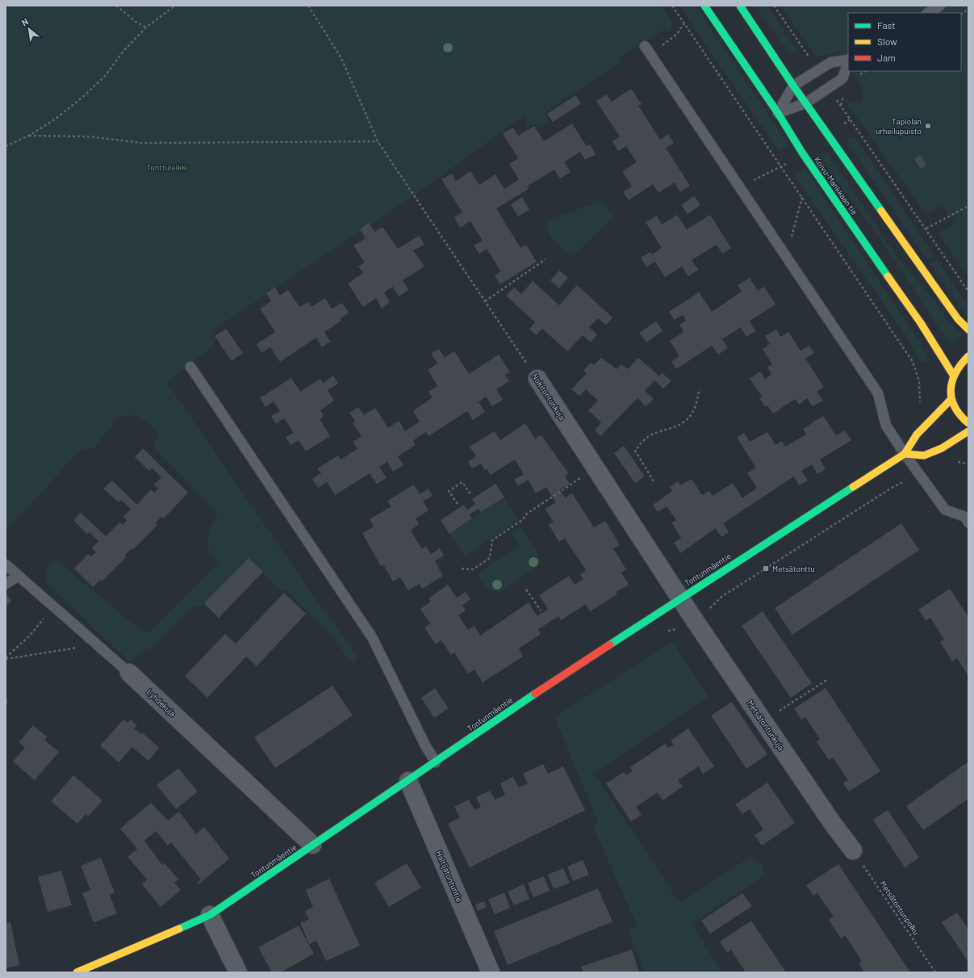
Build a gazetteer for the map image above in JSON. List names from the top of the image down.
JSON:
{
  "streets": {
    "street": [
      "Koivu-Mankkaan tie",
      "Nokitontunkuja",
      "Tontunmäentie",
      "Lyhdekuja",
      "Metsätontunkuja",
      "Haltijatontuntie"
    ],
    "path": ["Metsätontunpolku"]
  },
  "crossings": [
    ["Nokitontunkuja", "Tontunmäentie"],
    ["Nokitontunkuja", "Metsätontunkuja"],
    ["Tontunmäentie", "Lyhdekuja"],
    ["Tontunmäentie", "Metsätontunkuja"],
    ["Tontunmäentie", "Haltijatontuntie"],
    ["Metsätontunkuja", "Metsätontunpolku"]
  ],
  "parks": ["Tonttuleikki"],
  "places": {
    "other": ["Tapiolan urheilupuisto"],
    "transit": ["Metsätonttu"]
  },
  "legend": ["Fast", "Slow", "Jam"],
  "north": "top left"
}
